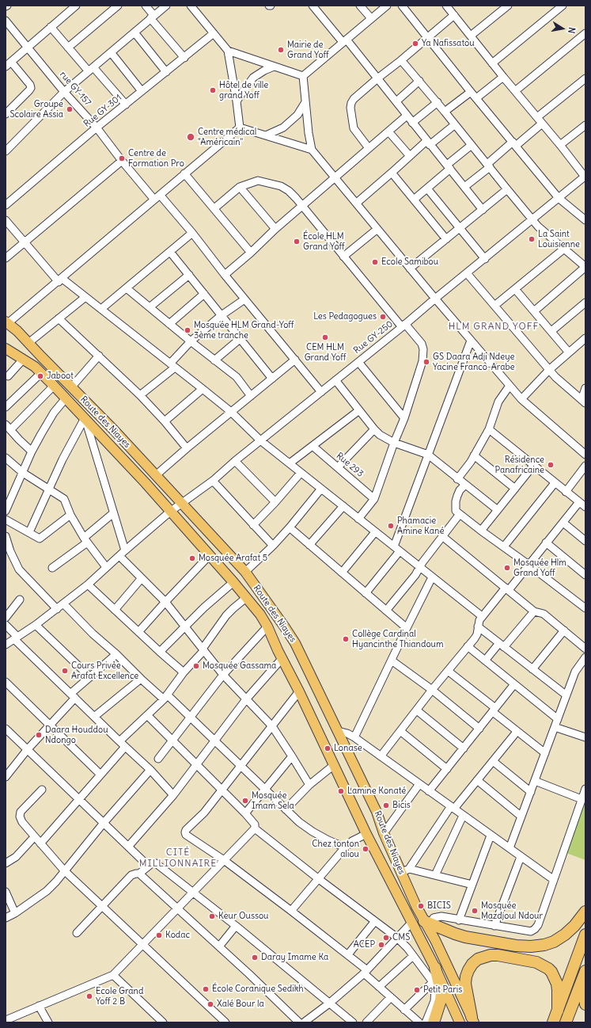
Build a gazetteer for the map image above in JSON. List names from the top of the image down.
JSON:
{
  "streets": {
    "main road": ["Route des Niayes"],
    "street": [
      "rue GY-157",
      "Rue GY-301",
      "Rue GY-250",
      "Rue 293"
    ]
  },
  "crossings": [
    ["rue GY-157", "Rue GY-301"],
    ["rue GY-157", "Rue GY-250"],
    ["Rue GY-250", "Route des Niayes"]
  ],
  "districts": ["HLM GRAND YOFF", "CITÉ MILLIONNAIRE"],
  "places": [
    "Ya Nafissatou",
    "Mairie de Grand Yoff",
    "Hôtel de ville grand Yoff",
    "Groupe Scolaire Assia",
    "Centre médical \"Américain\"",
    "Centre de Formation Pro",
    "La Saint Louisienne",
    "École HLM Grand Yoff",
    "Ecole Samibou",
    "Les Pedagogues",
    "Mosquée HLM Grand-Yoff 3ème tranche",
    "CEM HLM Grand Yoff",
    "GS Daara Adji Ndeye Yacine Franco-Arabe",
    "Jaboot",
    "Résidence Panafricaine",
    "Phamacie Amine Kané",
    "Mosquée Arafat 5",
    "Mosquée Hlm Grand Yoff",
    "Collège Cardinal Hyancinthe Thiandoum",
    "Mosquée Gassama",
    "Cours Privée Arafat Excellence",
    "Daara Houddou Ndongo",
    "Lonase",
    "Lamine Konaté",
    "Mosquée Imam Sela",
    "Bicis",
    "Chez tonton aliou",
    "BICIS",
    "Mosquée Mazdjoul Ndour",
    "Keur Oussou",
    "Kodac",
    "CMS",
    "ACEP",
    "Daray Imame Ka",
    "École Coranique Sedikh",
    "Petit Paris",
    "Ecole Grand Yoff 2 B",
    "Xalé Bour la"
  ],
  "north": "right"
}
